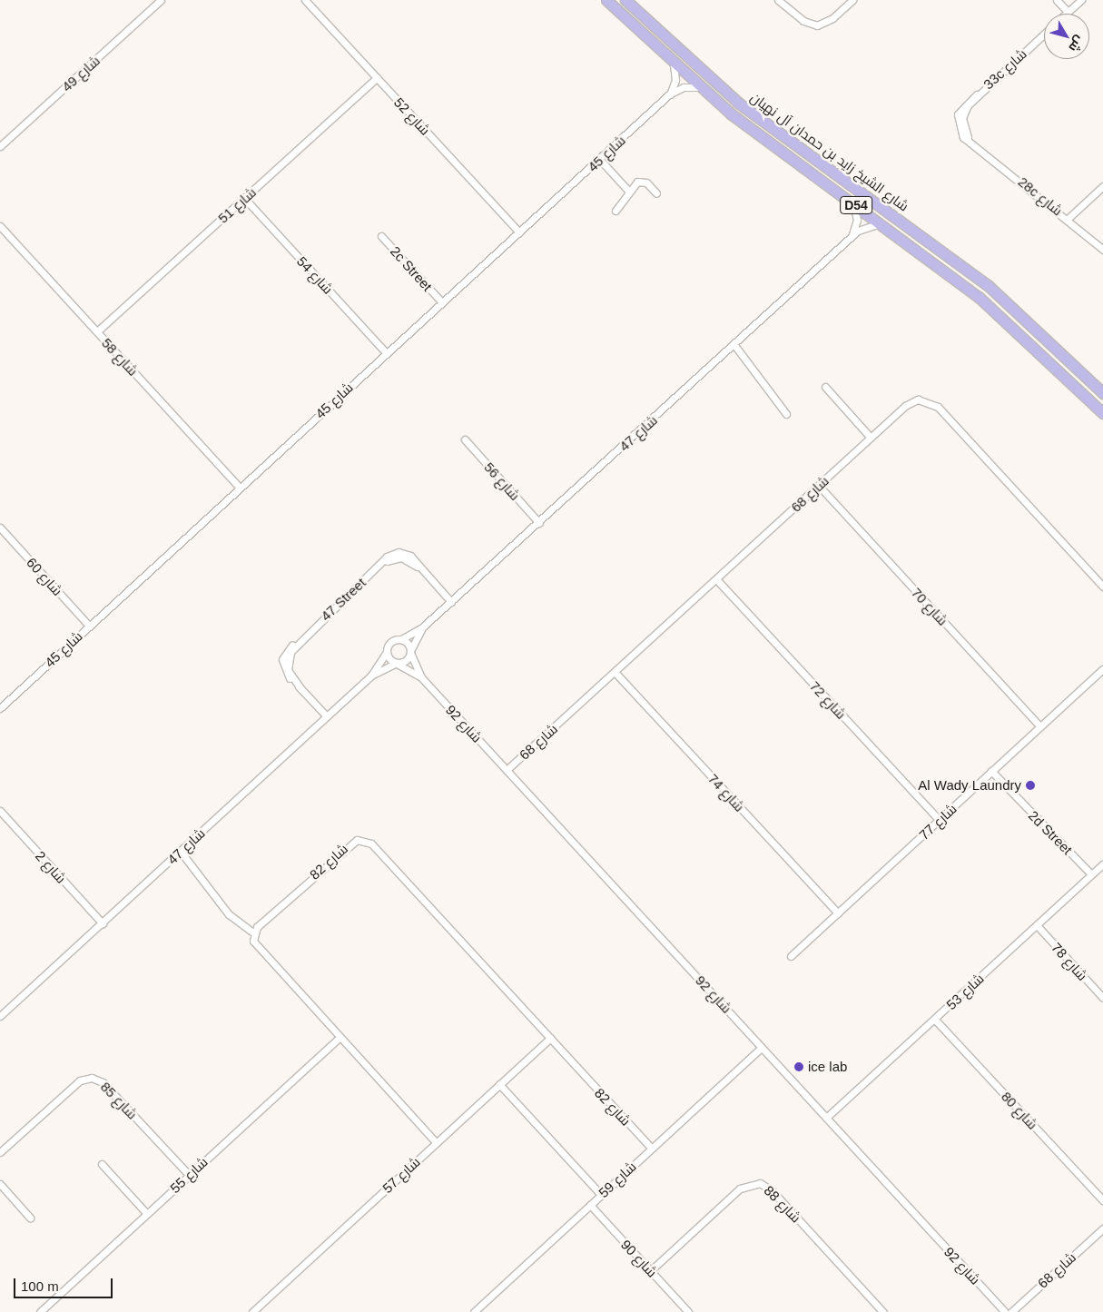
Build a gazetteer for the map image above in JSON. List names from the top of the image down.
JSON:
{
  "streets": {
    "main road": ["شارع الشيخ زايد بن حمدان آل نهيان", "D54"],
    "street": [
      "33c شارع",
      "شارع 49",
      "شارع 52",
      "شارع 45",
      "28c شارع",
      "شارع 51",
      "2c Street",
      "شارع 54",
      "شارع 58",
      "شارع 47",
      "شارع 56",
      "شارع 68",
      "شارع 60",
      "47 Street",
      "شارع 70",
      "شارع 72",
      "شارع 92",
      "شارع 74",
      "شارع 77",
      "2d Street",
      "شارع 82",
      "شارع 2",
      "شارع 78",
      "شارع 53",
      "شارع 85",
      "شارع 80",
      "شارع 55",
      "شارع 57",
      "شارع 59",
      "شارع 88",
      "شارع 90"
    ]
  },
  "crossings": [
    ["33c شارع", "28c شارع"],
    ["شارع 52", "شارع 45"],
    ["شارع 52", "شارع 51"],
    ["شارع الشيخ زايد بن حمدان آل نهيان", "شارع 45"],
    ["شارع الشيخ زايد بن حمدان آل نهيان", "شارع 47"],
    ["شارع 45", "2c Street"],
    ["شارع 45", "شارع 54"],
    ["شارع 45", "شارع 58"],
    ["شارع 45", "شارع 60"],
    ["شارع 51", "شارع 54"],
    ["شارع 51", "شارع 58"],
    ["شارع 47", "شارع 56"],
    ["شارع 47", "47 Street"],
    ["شارع 47", "شارع 92"],
    ["شارع 47", "شارع 2"],
    ["شارع 68", "شارع 70"],
    ["شارع 68", "شارع 72"],
    ["شارع 68", "شارع 92"],
    ["شارع 68", "شارع 74"],
    ["شارع 70", "شارع 77"],
    ["شارع 72", "شارع 77"],
    ["شارع 92", "شارع 53"],
    ["شارع 92", "شارع 59"],
    ["شارع 74", "شارع 77"],
    ["شارع 77", "2d Street"],
    ["2d Street", "شارع 53"],
    ["شارع 82", "شارع 57"],
    ["شارع 82", "شارع 59"],
    ["شارع 78", "شارع 53"],
    ["شارع 53", "شارع 80"],
    ["شارع 85", "شارع 55"],
    ["شارع 59", "شارع 90"],
    ["شارع 88", "شارع 90"]
  ],
  "places": ["Al Wady Laundry", "ice lab"],
  "scale_bar": "100 m",
  "north": "bottom right"
}
